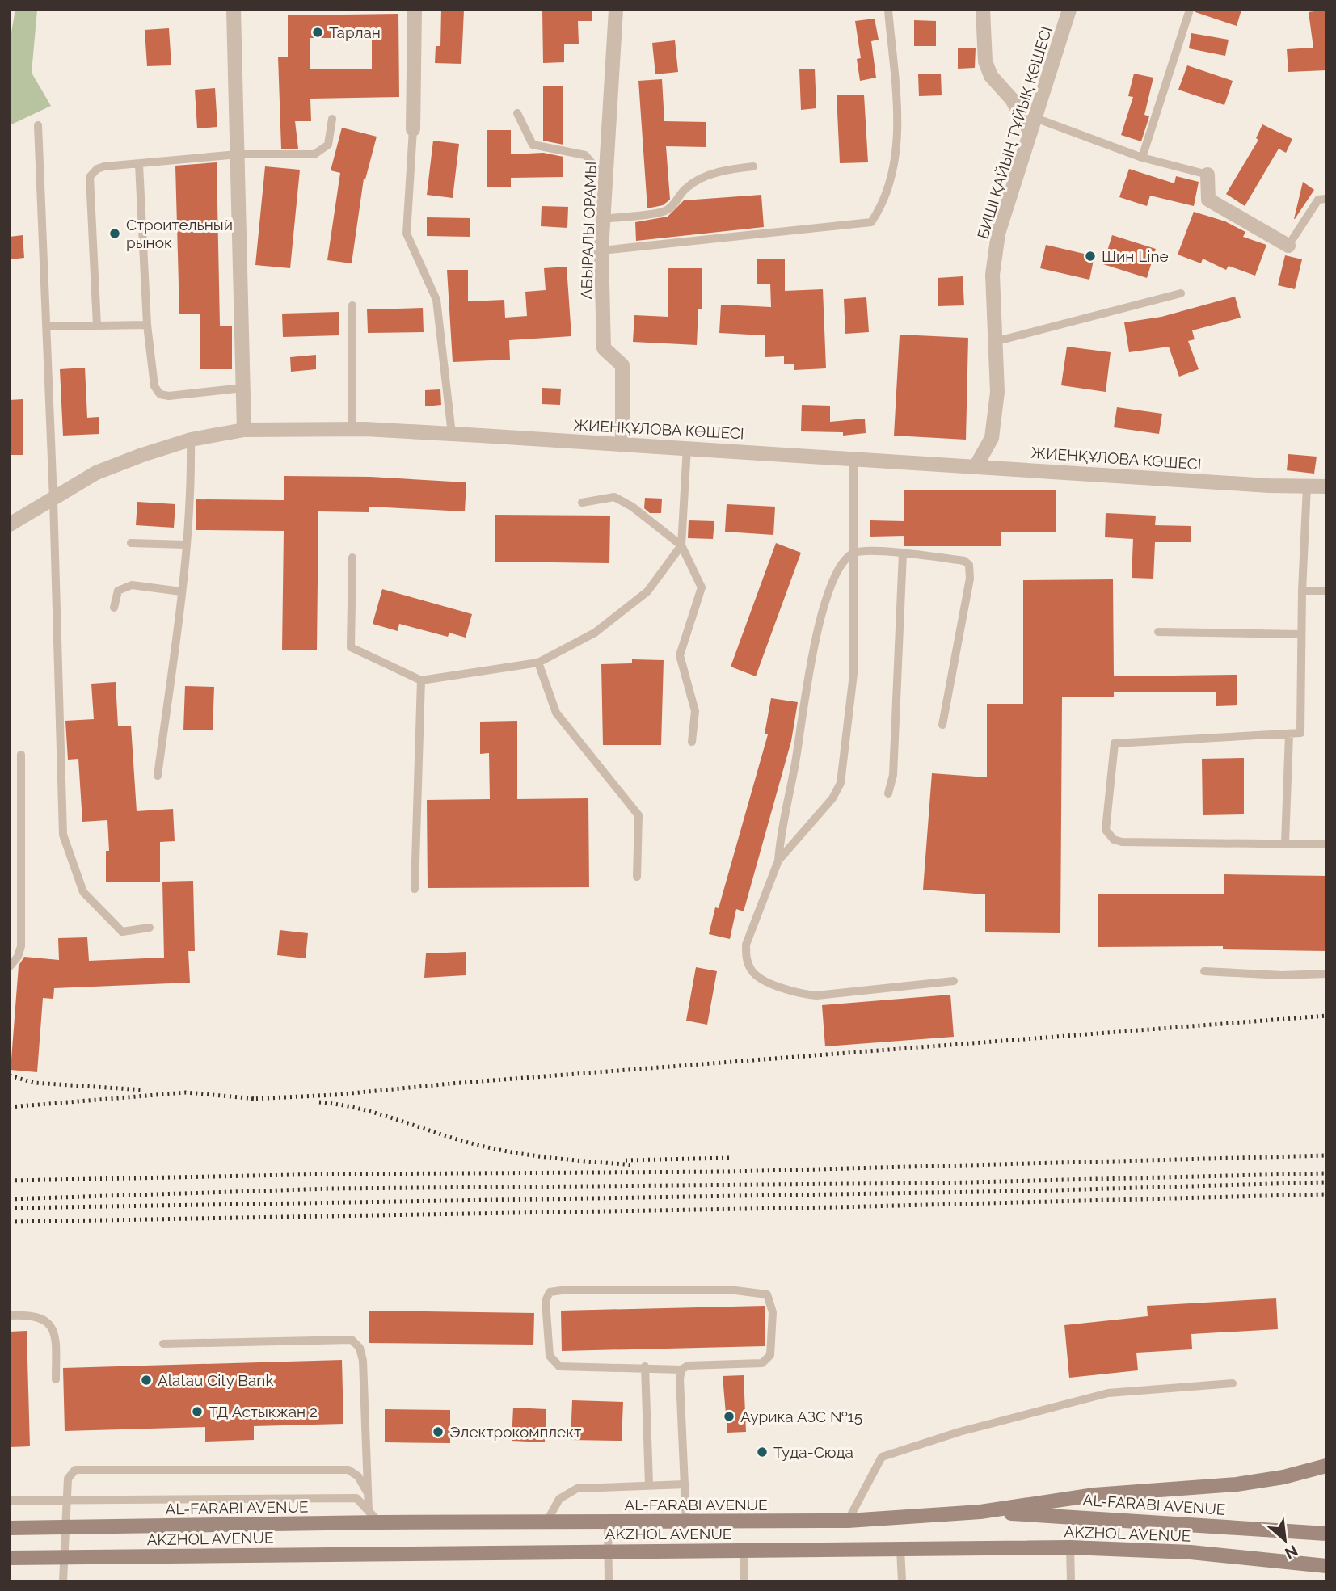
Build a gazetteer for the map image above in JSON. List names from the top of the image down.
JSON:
{
  "streets": {
    "main road": ["AL-FARABI AVENUE", "AKZHOL AVENUE"],
    "street": ["БИШІ ҚАЙЫҢ ТҰЙЫҚ КӨШЕСІ", "АБЫРАЛЫ ОРАМЫ", "ЖИЕНҚҰЛОВА КӨШЕСІ"]
  },
  "crossings": [
    ["БИШІ ҚАЙЫҢ ТҰЙЫҚ КӨШЕСІ", "ЖИЕНҚҰЛОВА КӨШЕСІ"],
    ["АБЫРАЛЫ ОРАМЫ", "ЖИЕНҚҰЛОВА КӨШЕСІ"]
  ],
  "places": [
    "Тарлан",
    "Строительный рынок",
    "Шин Line",
    "Alatau City Bank",
    "ТД Астыкжан 2",
    "Аурика АЗС №15",
    "Электрокомплект",
    "Туда-Сюда"
  ],
  "north": "bottom right"
}
